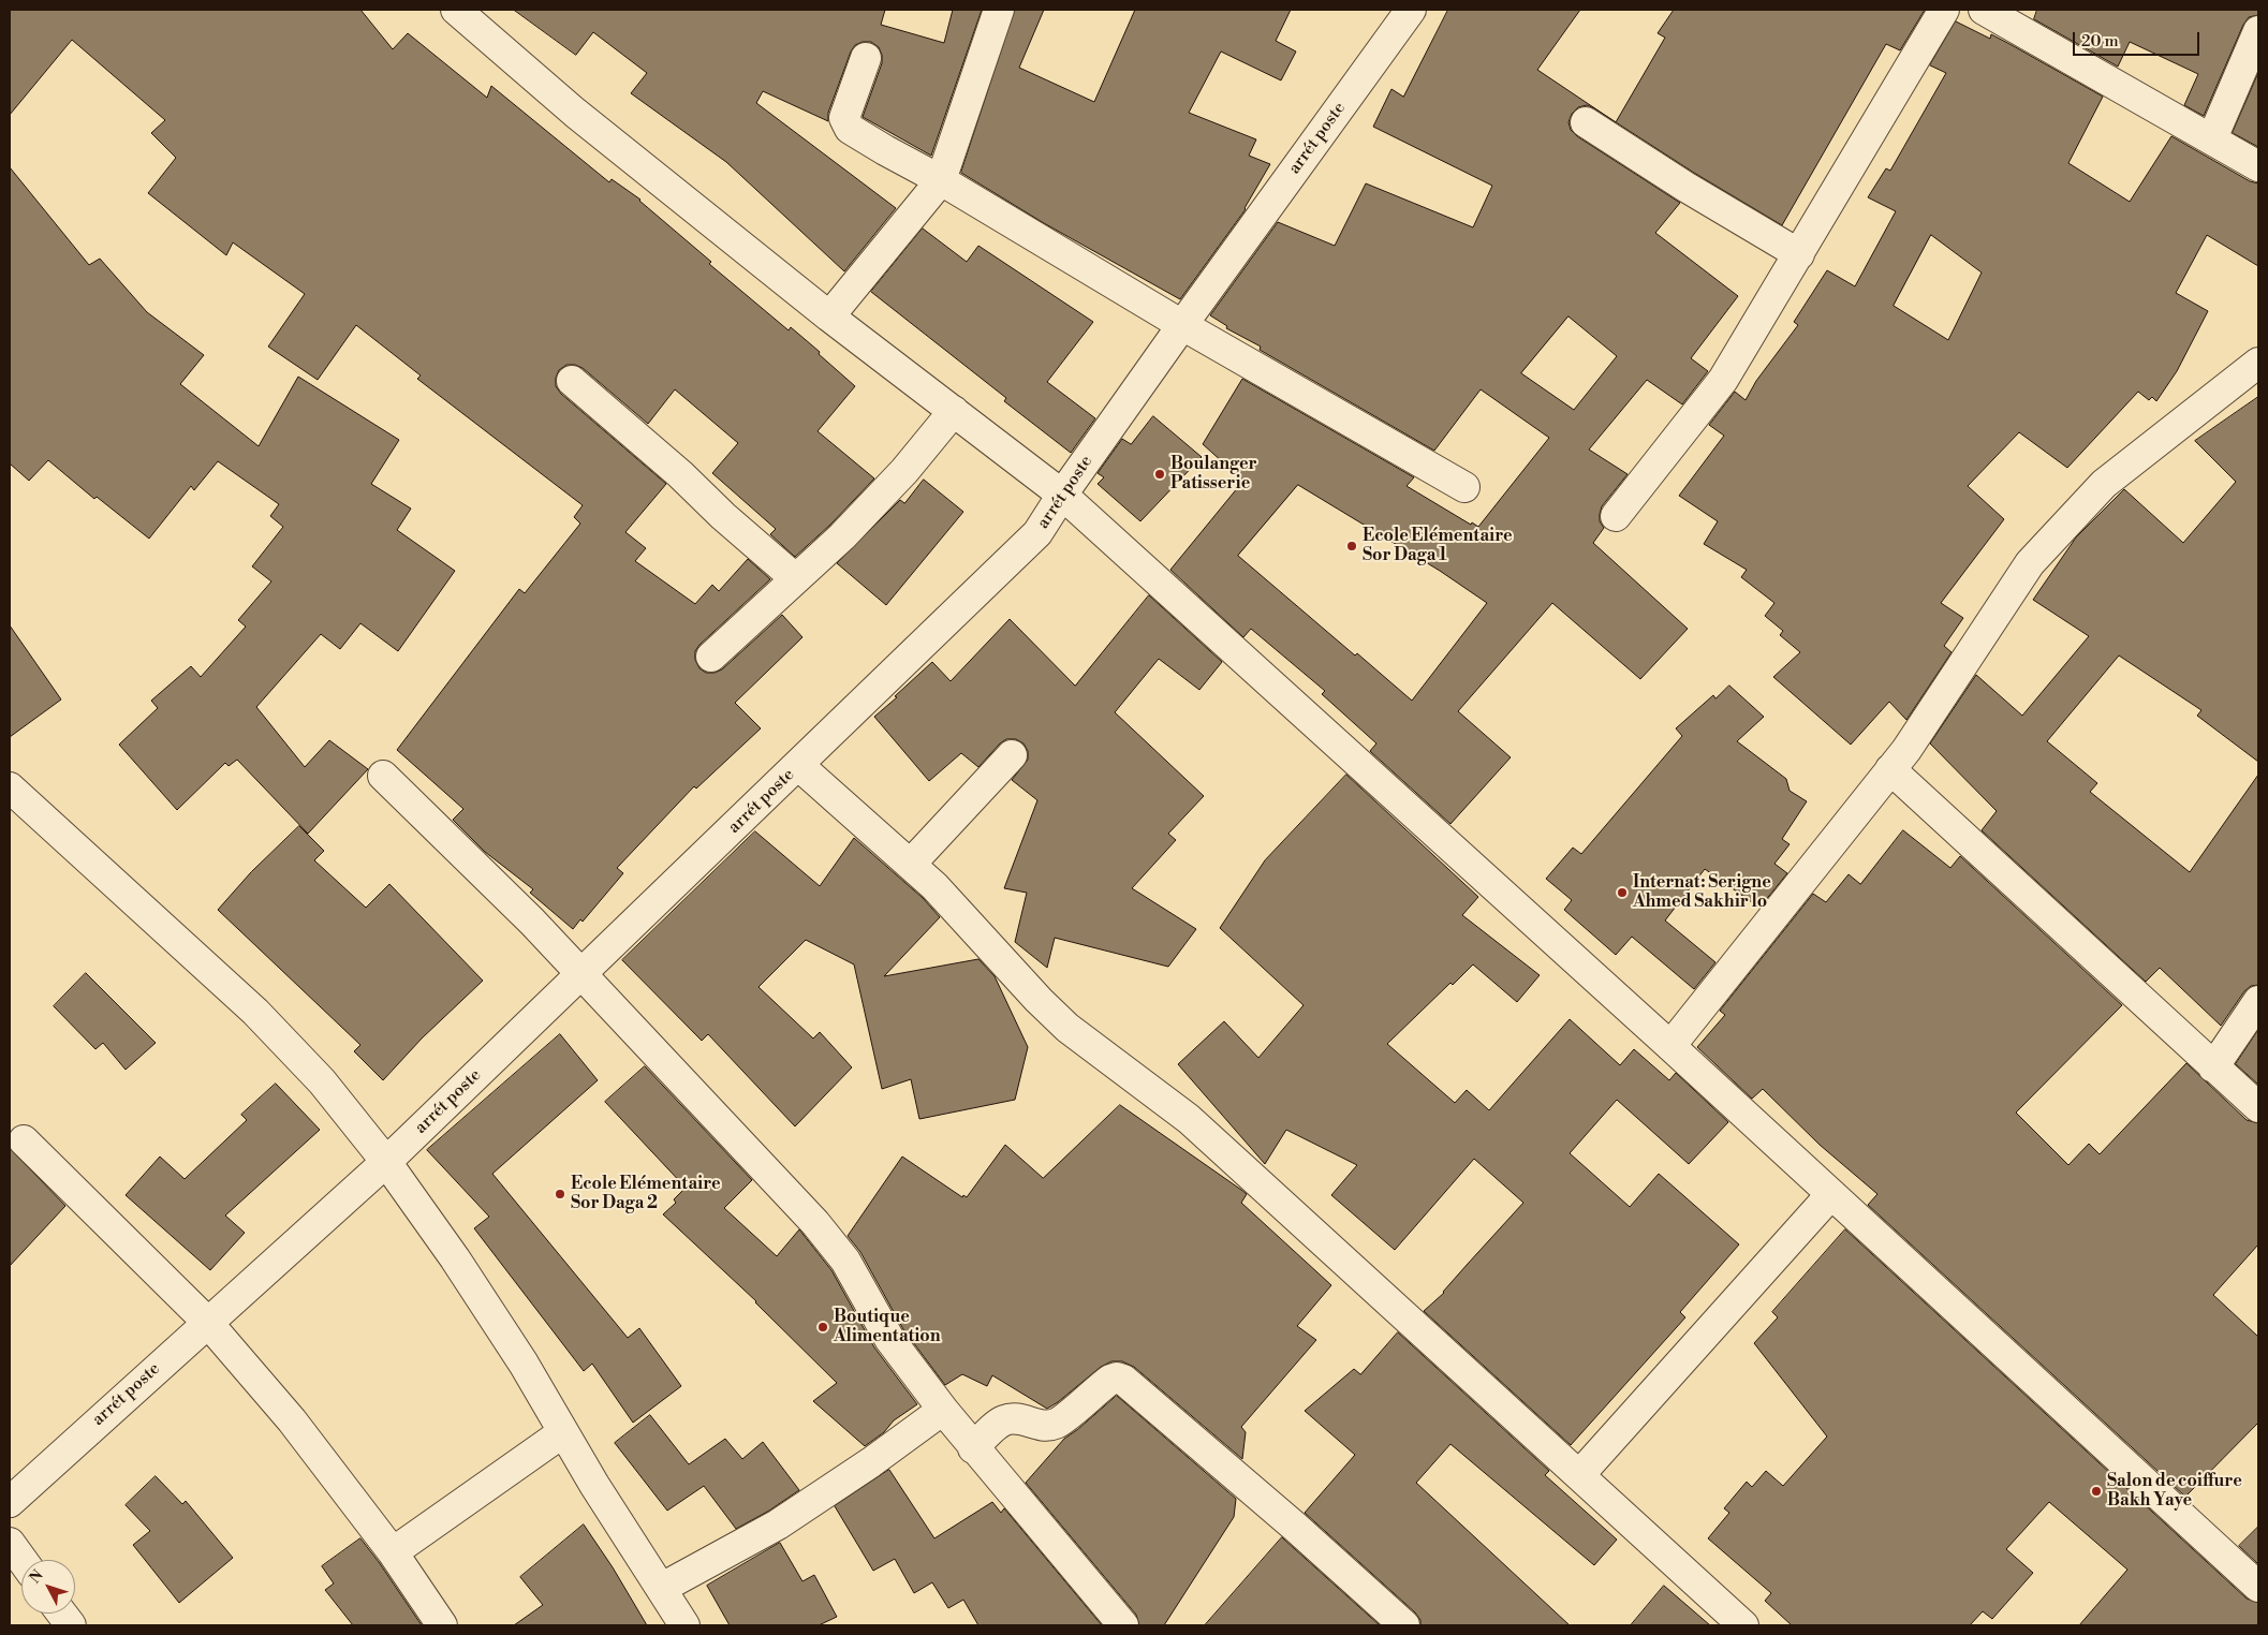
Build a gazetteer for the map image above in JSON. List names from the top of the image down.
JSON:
{
  "streets": {
    "street": ["arrét poste"]
  },
  "places": [
    "Boulanger Patisserie",
    "Ecole Elémentaire Sor Daga 1",
    "Internat: Serigne Ahmed Sakhir lo",
    "Ecole Elémentaire Sor Daga 2",
    "Boutique Alimentation",
    "Salon de coiffure Bakh Yaye"
  ],
  "scale_bar": "20 m",
  "north": "top left"
}
